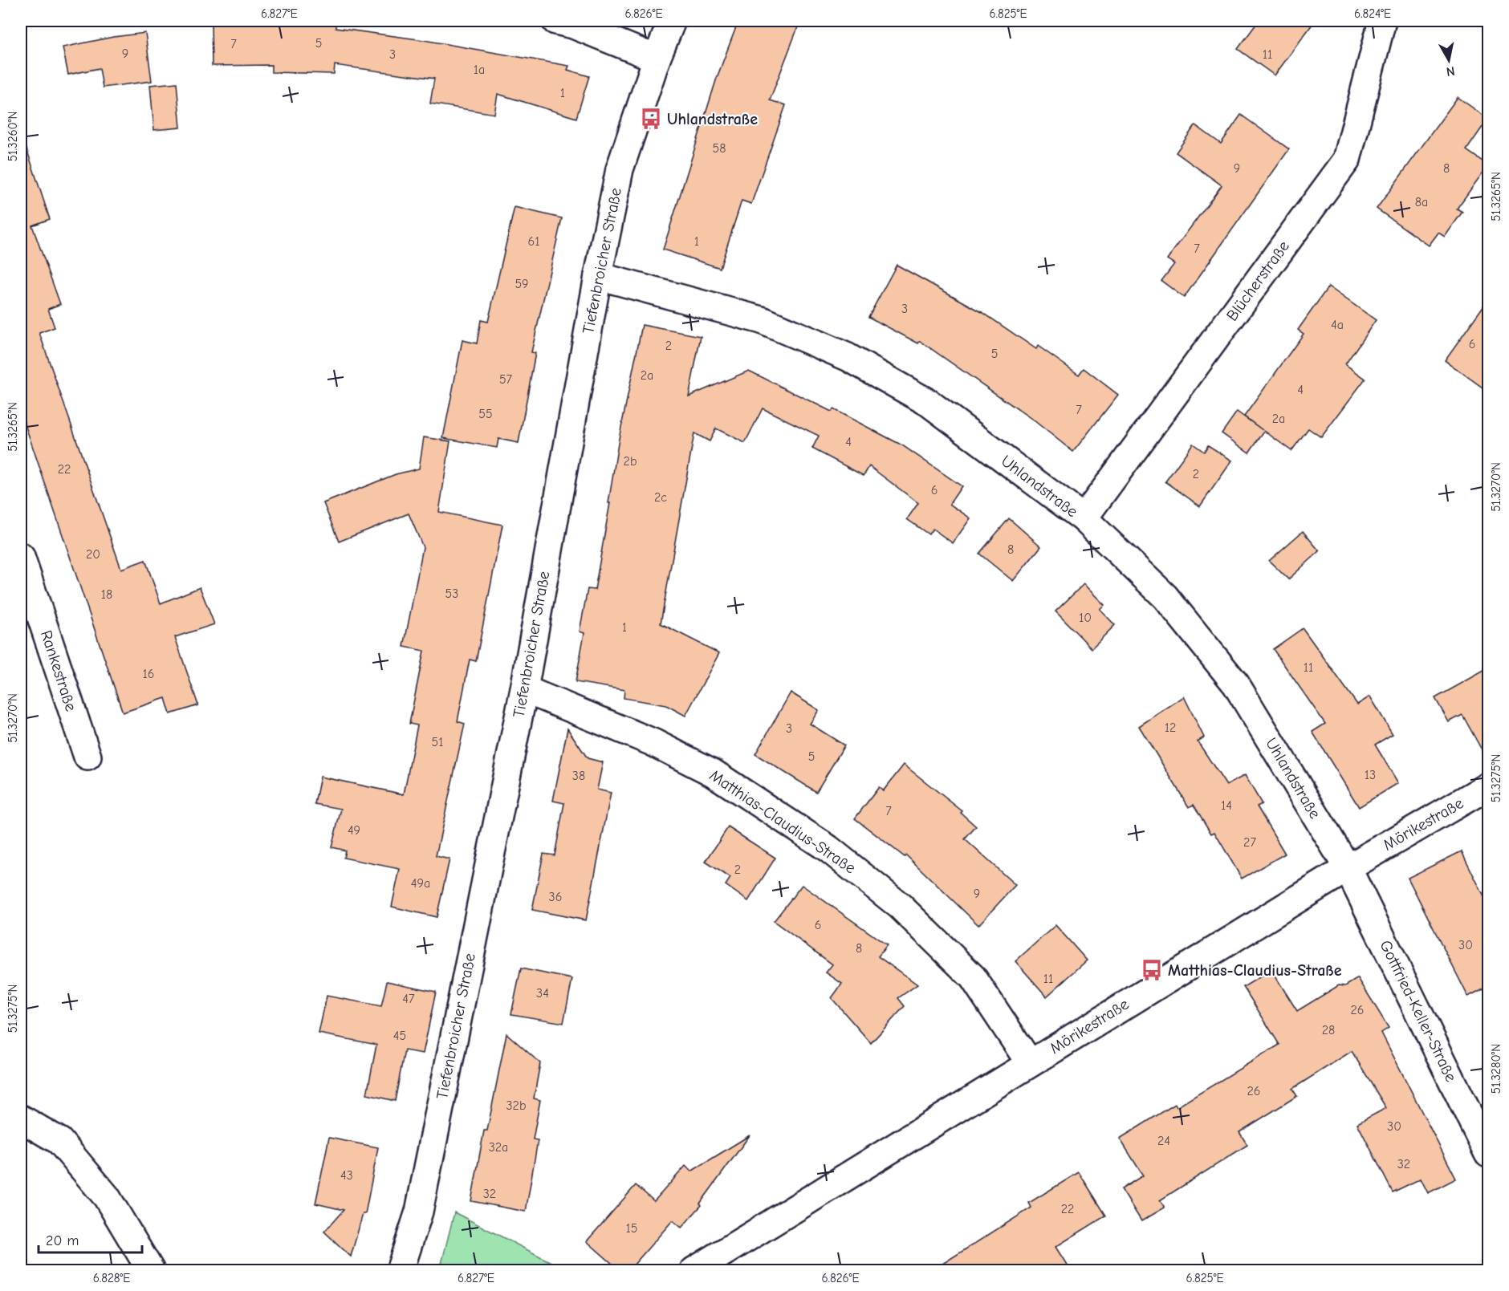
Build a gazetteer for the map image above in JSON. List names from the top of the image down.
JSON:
{
  "streets": {
    "street": [
      "Tiefenbroicher Straße",
      "Blücherstraße",
      "Uhlandstraße",
      "Rankestraße",
      "Matthias-Claudius-Straße",
      "Mörikestraße",
      "Gottfried-Keller-Straße"
    ]
  },
  "crossings": [
    ["Tiefenbroicher Straße", "Uhlandstraße"],
    ["Tiefenbroicher Straße", "Matthias-Claudius-Straße"],
    ["Blücherstraße", "Uhlandstraße"],
    ["Uhlandstraße", "Mörikestraße"],
    ["Uhlandstraße", "Gottfried-Keller-Straße"],
    ["Matthias-Claudius-Straße", "Mörikestraße"],
    ["Mörikestraße", "Gottfried-Keller-Straße"]
  ],
  "places": {
    "bus stop": ["Uhlandstraße", "Matthias-Claudius-Straße"]
  },
  "house_numbers": [
    "5",
    "7",
    "9",
    "3",
    "11",
    "1a",
    "1",
    "58",
    "9",
    "8",
    "8a",
    "61",
    "1",
    "7",
    "59",
    "3",
    "4a",
    "6",
    "2",
    "5",
    "2a",
    "57",
    "4",
    "7",
    "55",
    "2a",
    "4",
    "2b",
    "22",
    "2",
    "6",
    "2c",
    "8",
    "20",
    "53",
    "18",
    "10",
    "1",
    "11",
    "16",
    "12",
    "3",
    "51",
    "5",
    "13",
    "38",
    "14",
    "7",
    "49",
    "27",
    "2",
    "49a",
    "9",
    "36",
    "6",
    "30",
    "8",
    "11",
    "34",
    "47",
    "26",
    "28",
    "45",
    "26",
    "32b",
    "30",
    "24",
    "32a",
    "32",
    "43",
    "32",
    "22",
    "15"
  ],
  "scale_bar": "20 m",
  "north": "bottom",
  "coordinates": [
    "6.827°E",
    "6.826°E",
    "6.825°E",
    "6.824°E",
    "51.3260°N",
    "51.3265°N",
    "51.3270°N",
    "51.3275°N",
    "51.3280°N",
    "6.828°E"
  ]
}
